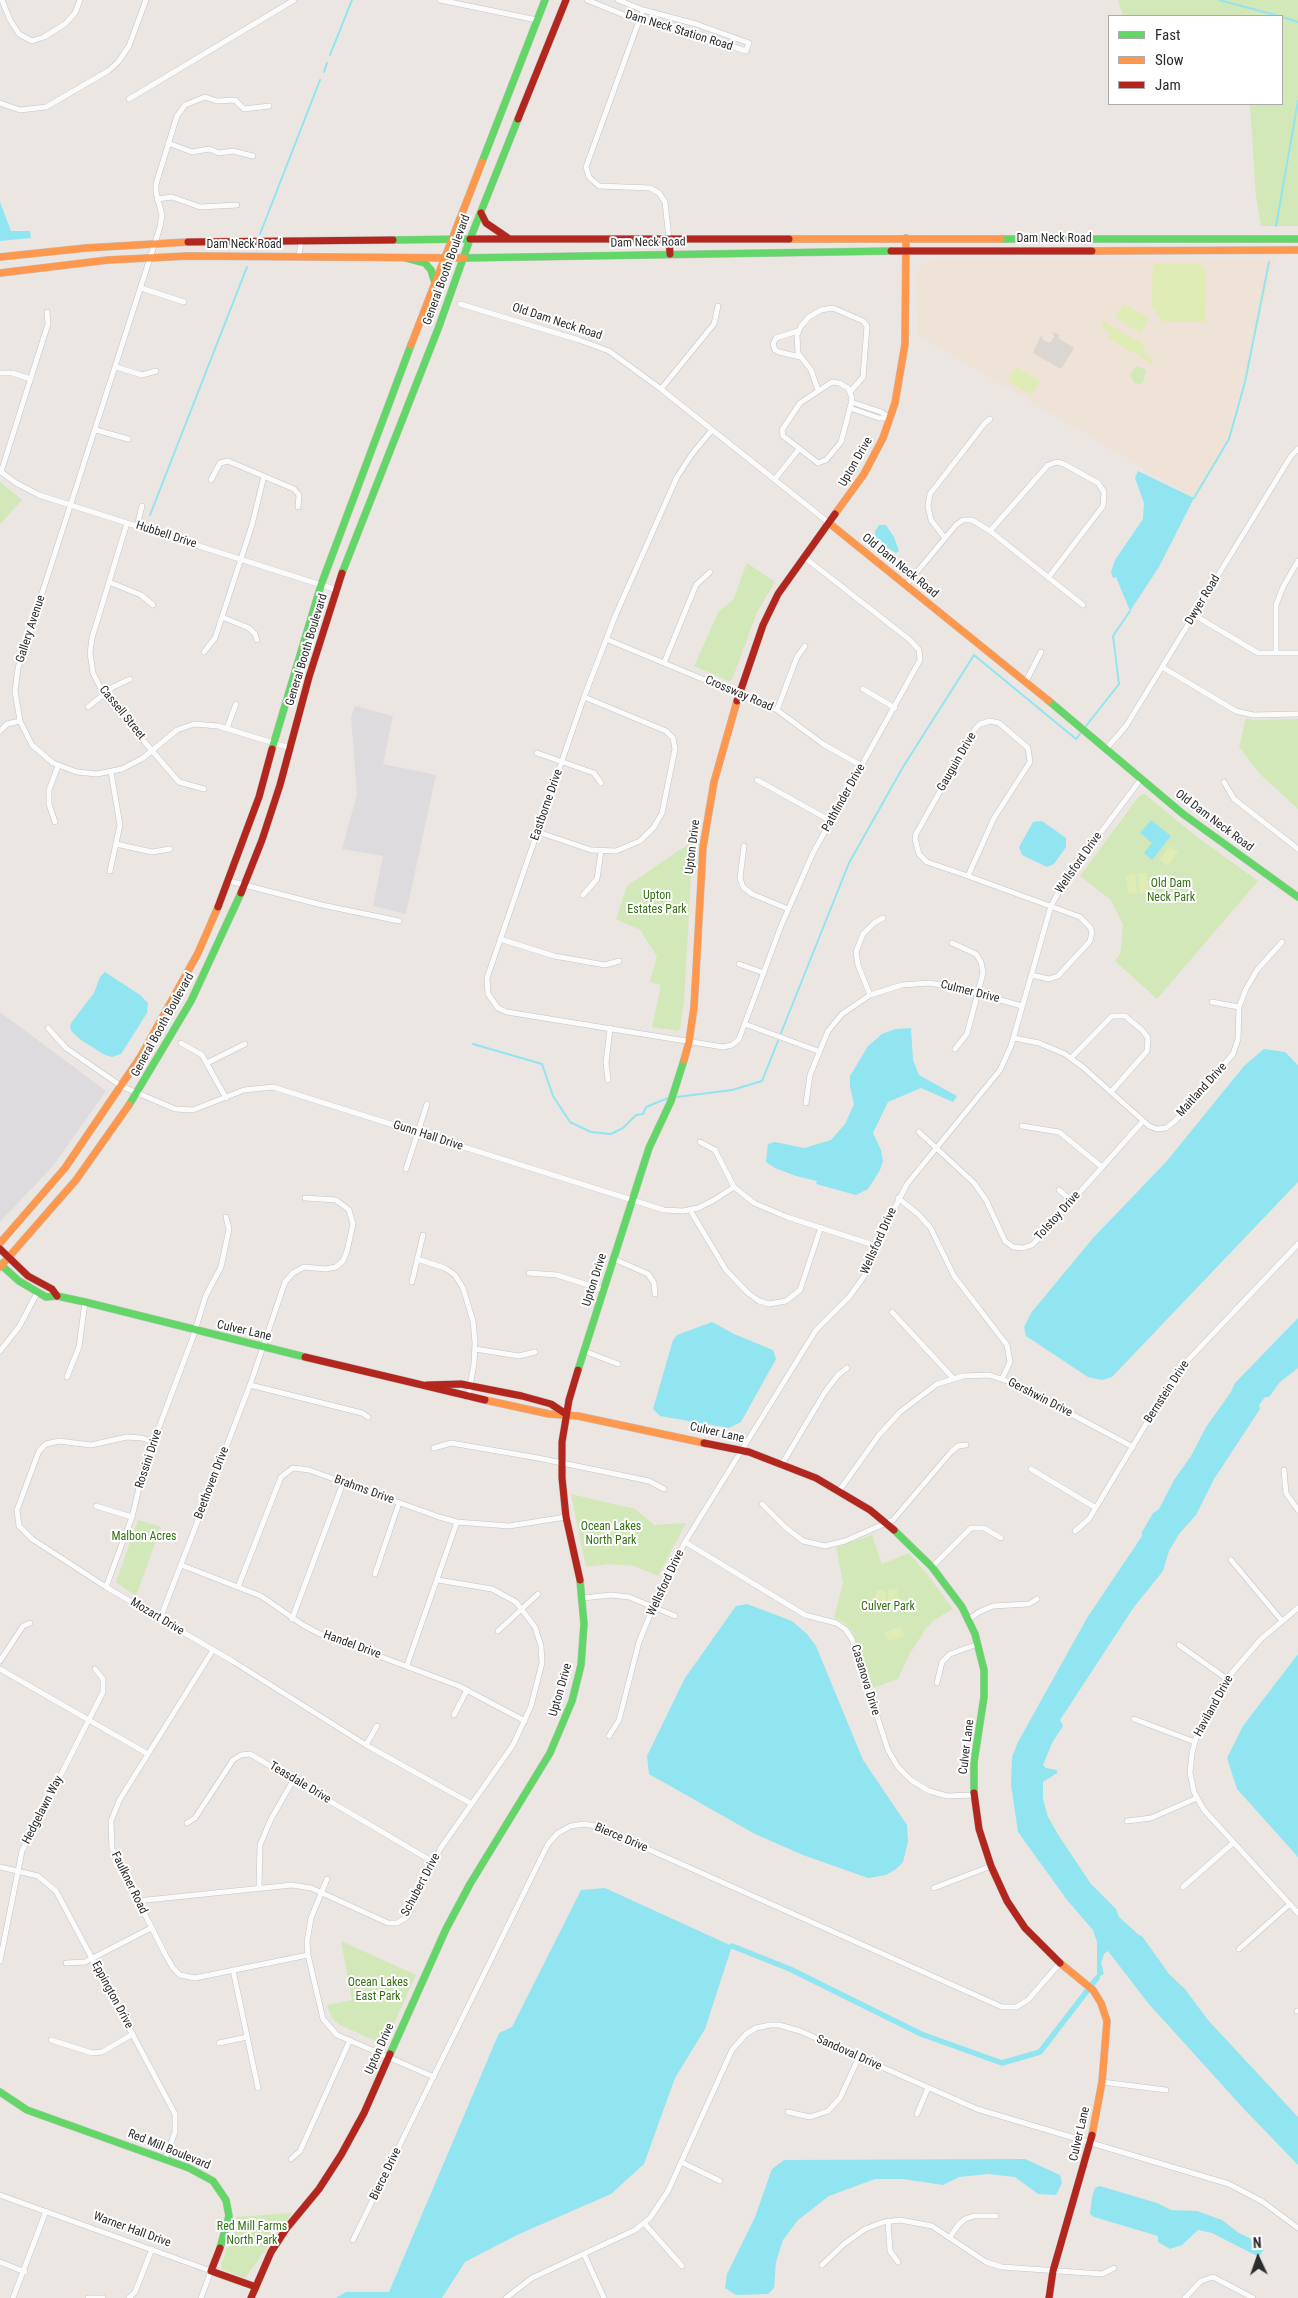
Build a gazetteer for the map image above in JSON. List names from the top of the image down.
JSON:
{
  "streets": {
    "main road": [
      "Dam Neck Road",
      "General Booth Boulevard",
      "Old Dam Neck Road",
      "Upton Drive",
      "Culver Lane",
      "Red Mill Boulevard",
      "Warner Hall Drive"
    ],
    "street": [
      "Dam Neck Station Road",
      "Hubbell Drive",
      "Dwyer Road",
      "Gallery Avenue",
      "Crossway Road",
      "Cassell Street",
      "Gauguin Drive",
      "Pathfinder Drive",
      "Eastborne Drive",
      "Wellsford Drive",
      "Culmer Drive",
      "Maitland Drive",
      "Gunn Hall Drive",
      "Tolstoy Drive",
      "Bernstein Drive",
      "Gershwin Drive",
      "Rossini Drive",
      "Beethoven Drive",
      "Brahms Drive",
      "Mozart Drive",
      "Handel Drive",
      "Casanova Drive",
      "Haviland Drive",
      "Teasdale Drive",
      "Hedgelawn Way",
      "Bierce Drive",
      "Faulkner Road",
      "Schubert Drive",
      "Eppington Drive",
      "Sandoval Drive"
    ]
  },
  "crossings": [
    ["Dam Neck Road", "General Booth Boulevard"],
    ["Dam Neck Road", "Upton Drive"],
    ["Dam Neck Road", "Gallery Avenue"],
    ["General Booth Boulevard", "Hubbell Drive"],
    ["General Booth Boulevard", "Gallery Avenue"],
    ["General Booth Boulevard", "Gunn Hall Drive"],
    ["General Booth Boulevard", "Culver Lane"],
    ["Old Dam Neck Road", "Upton Drive"],
    ["Old Dam Neck Road", "Dwyer Road"],
    ["Old Dam Neck Road", "Eastborne Drive"],
    ["Old Dam Neck Road", "Wellsford Drive"],
    ["Upton Drive", "Crossway Road"],
    ["Upton Drive", "Pathfinder Drive"],
    ["Upton Drive", "Eastborne Drive"],
    ["Upton Drive", "Gunn Hall Drive"],
    ["Upton Drive", "Culver Lane"],
    ["Upton Drive", "Brahms Drive"],
    ["Upton Drive", "Warner Hall Drive"],
    ["Hubbell Drive", "Gallery Avenue"],
    ["Hubbell Drive", "Cassell Street"],
    ["Gallery Avenue", "Cassell Street"],
    ["Crossway Road", "Pathfinder Drive"],
    ["Crossway Road", "Eastborne Drive"],
    ["Gauguin Drive", "Wellsford Drive"],
    ["Pathfinder Drive", "Eastborne Drive"],
    ["Wellsford Drive", "Culmer Drive"],
    ["Wellsford Drive", "Maitland Drive"],
    ["Wellsford Drive", "Tolstoy Drive"],
    ["Wellsford Drive", "Culver Lane"],
    ["Wellsford Drive", "Casanova Drive"],
    ["Maitland Drive", "Tolstoy Drive"],
    ["Culver Lane", "Gershwin Drive"],
    ["Culver Lane", "Rossini Drive"],
    ["Culver Lane", "Beethoven Drive"],
    ["Culver Lane", "Casanova Drive"],
    ["Culver Lane", "Bierce Drive"],
    ["Culver Lane", "Sandoval Drive"],
    ["Bernstein Drive", "Gershwin Drive"],
    ["Rossini Drive", "Mozart Drive"],
    ["Beethoven Drive", "Mozart Drive"],
    ["Beethoven Drive", "Handel Drive"],
    ["Brahms Drive", "Handel Drive"],
    ["Mozart Drive", "Faulkner Road"],
    ["Mozart Drive", "Schubert Drive"],
    ["Handel Drive", "Schubert Drive"],
    ["Teasdale Drive", "Schubert Drive"],
    ["Hedgelawn Way", "Eppington Drive"],
    ["Faulkner Road", "Schubert Drive"],
    ["Eppington Drive", "Red Mill Boulevard"],
    ["Red Mill Boulevard", "Warner Hall Drive"]
  ],
  "parks": [
    "Old Dam Neck Park",
    "Upton Estates Park",
    "Ocean Lakes North Park",
    "Malbon Acres",
    "Culver Park",
    "Ocean Lakes East Park",
    "Red Mill Farms North Park"
  ],
  "legend": ["Fast", "Slow", "Jam"],
  "north": "top"
}
